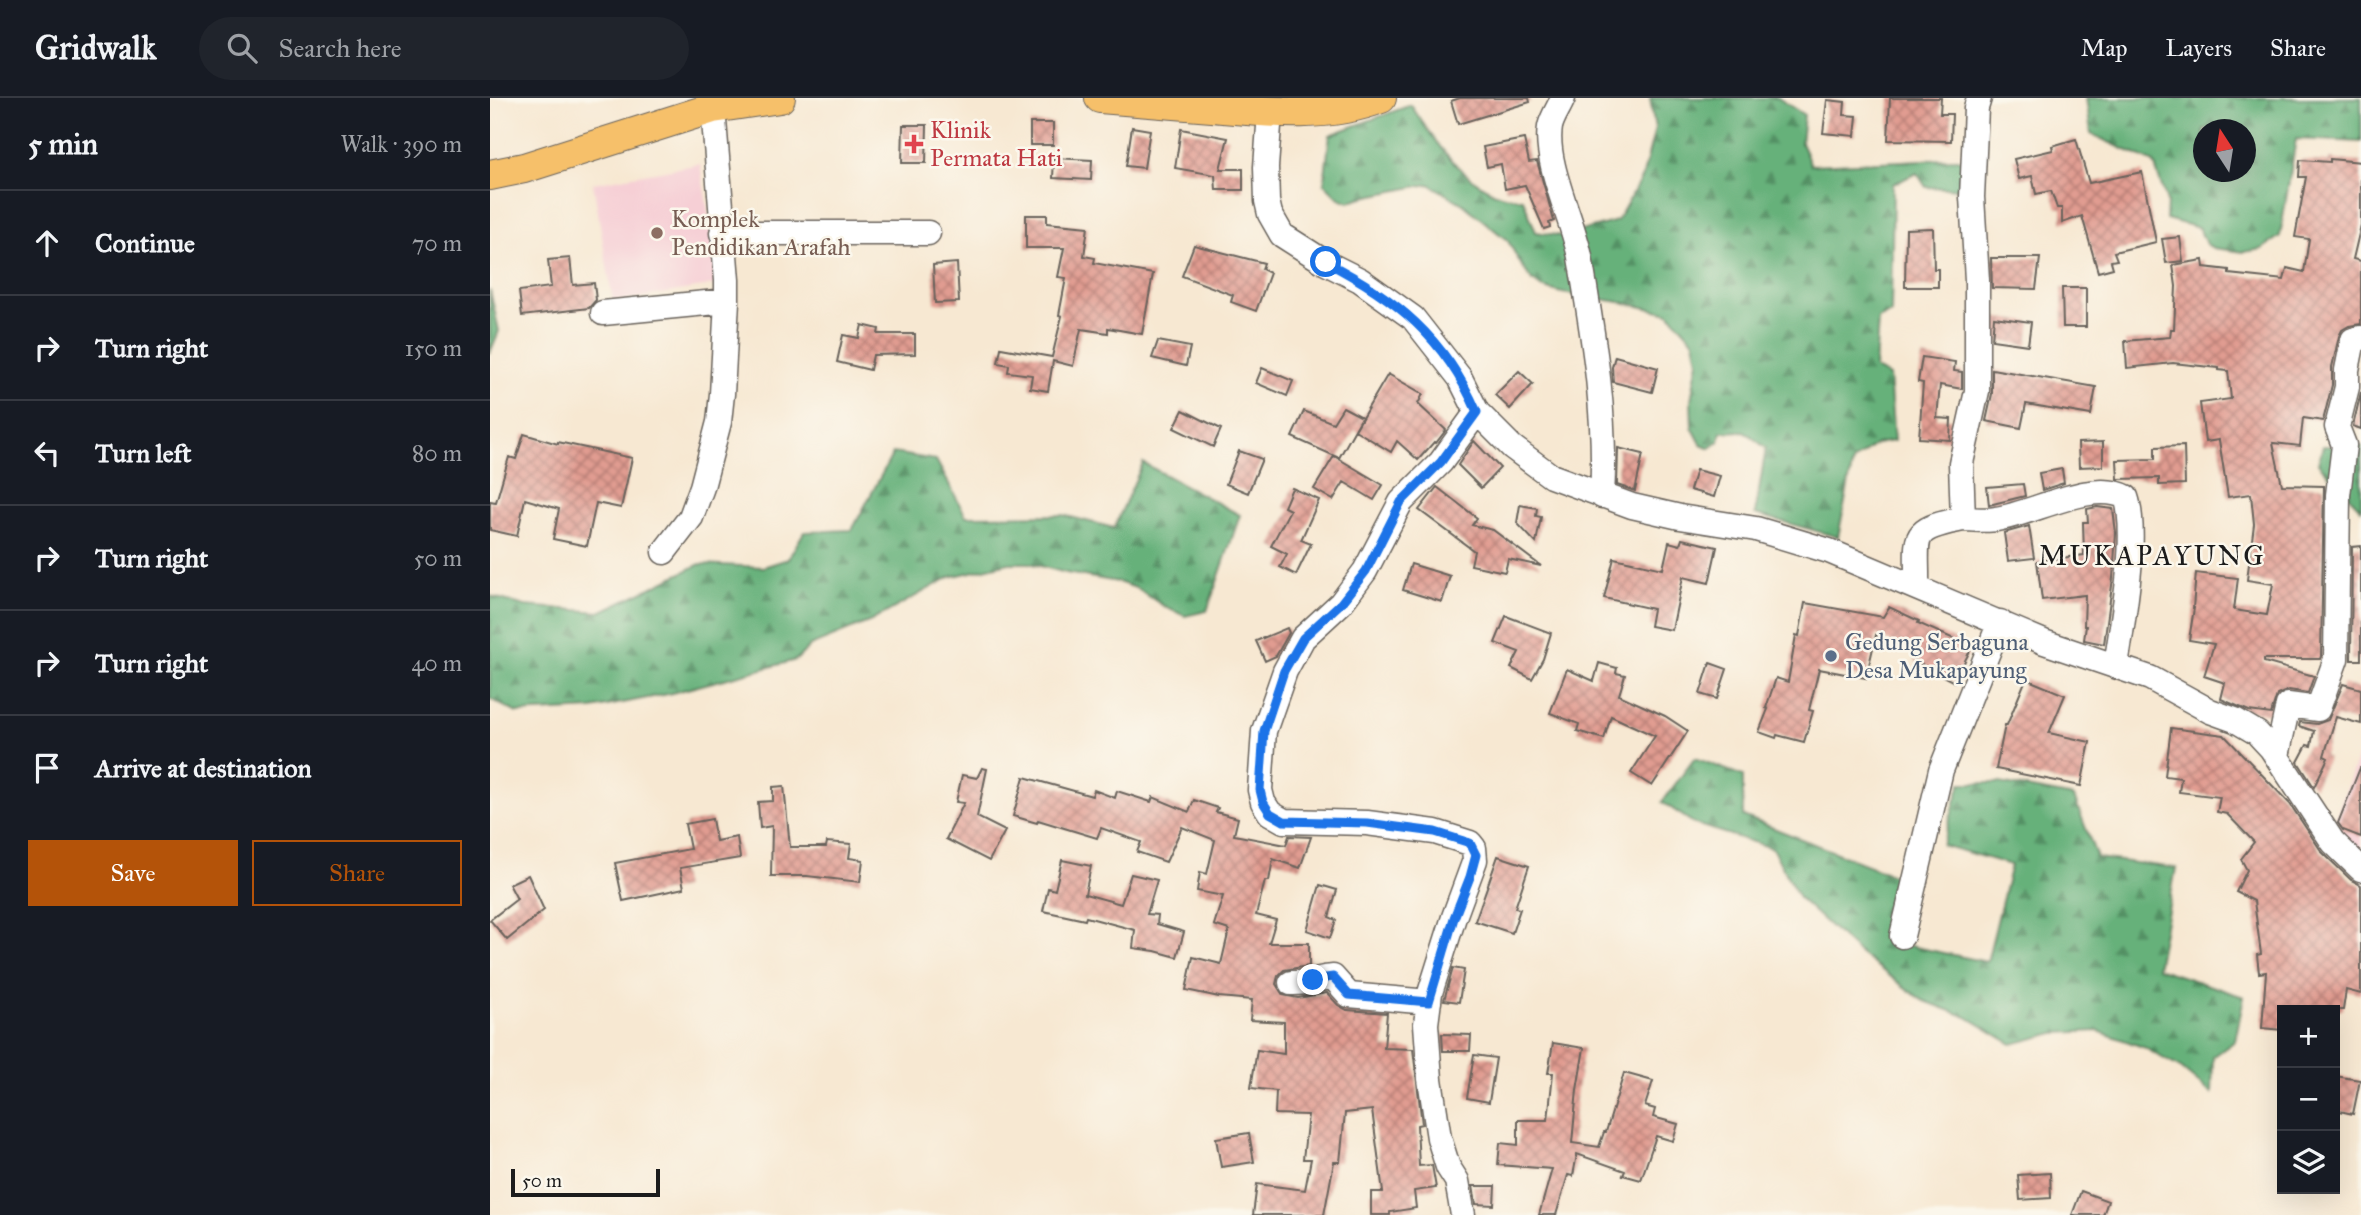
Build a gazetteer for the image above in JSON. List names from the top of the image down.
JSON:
{
  "districts": ["MUKAPAYUNG"],
  "places": {
    "health": ["Klinik Permata Hati"],
    "other": ["Komplek Pendidikan Arafah", "Gedung Serbaguna Desa Mukapayung"]
  },
  "scale_bar": "50 m",
  "north": "top",
  "page": {
    "header": "Gridwalk",
    "search": "Search here",
    "nav": ["Map", "Layers", "Share"],
    "heading": ["5 min", "Walk · 390 m"],
    "list": [
      ["Continue", "70 m"],
      ["Turn right", "150 m"],
      ["Turn left", "80 m"],
      ["Turn right", "50 m"],
      ["Turn right", "40 m"],
      "Arrive at destination"
    ],
    "buttons": ["Save", "Share"],
    "map_buttons": ["+", "−"],
    "scale": "50 m"
  }
}
